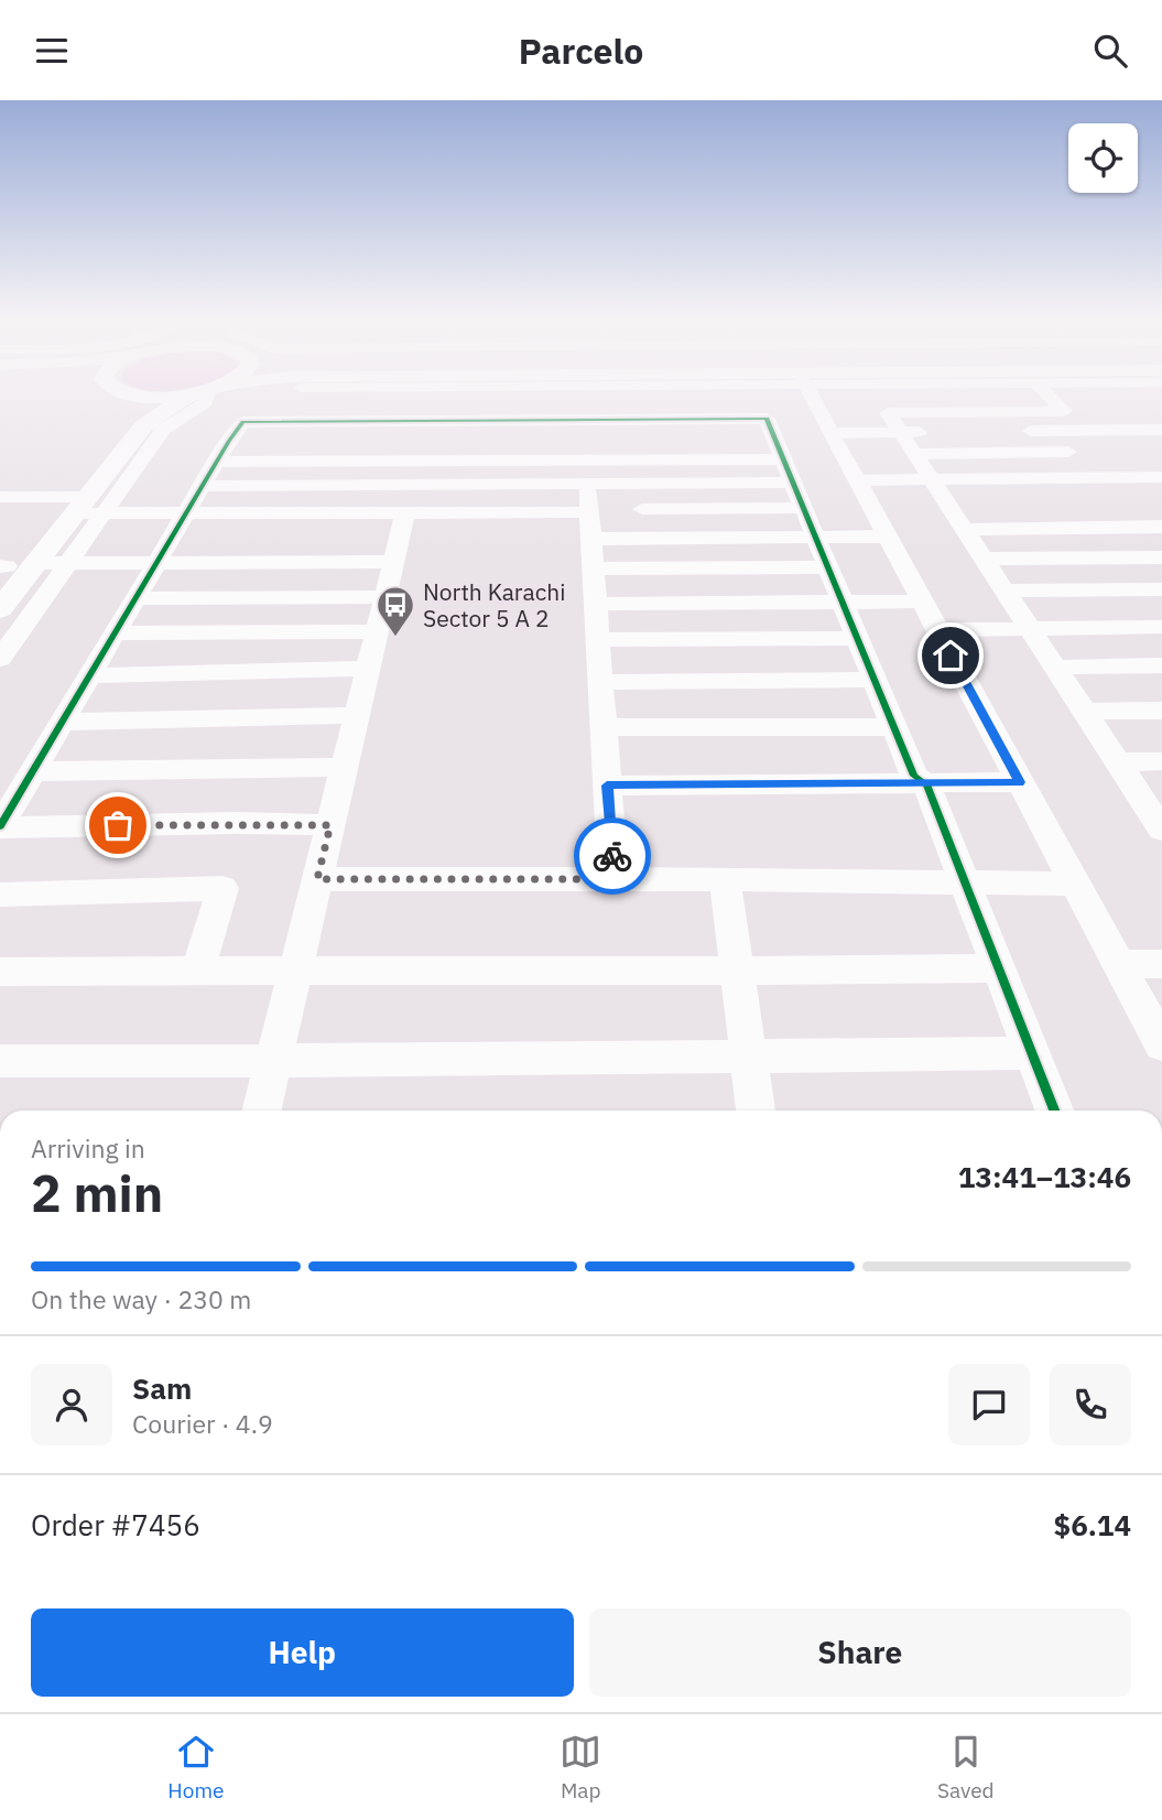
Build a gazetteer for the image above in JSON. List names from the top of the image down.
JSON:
{
  "places": {
    "bus stop": ["North Karachi Sector 5 A 2"]
  },
  "page": {
    "header": "Parcelo",
    "heading": ["2 min", "Arriving in", "13:41–13:46"],
    "panel": [
      "Sam",
      "Courier · 4.9",
      "Order #7456",
      "$6.14"
    ],
    "bar": "On the way · 230 m",
    "buttons": ["Help", "Share"],
    "tabs": ["Home", "Map", "Saved"]
  }
}
